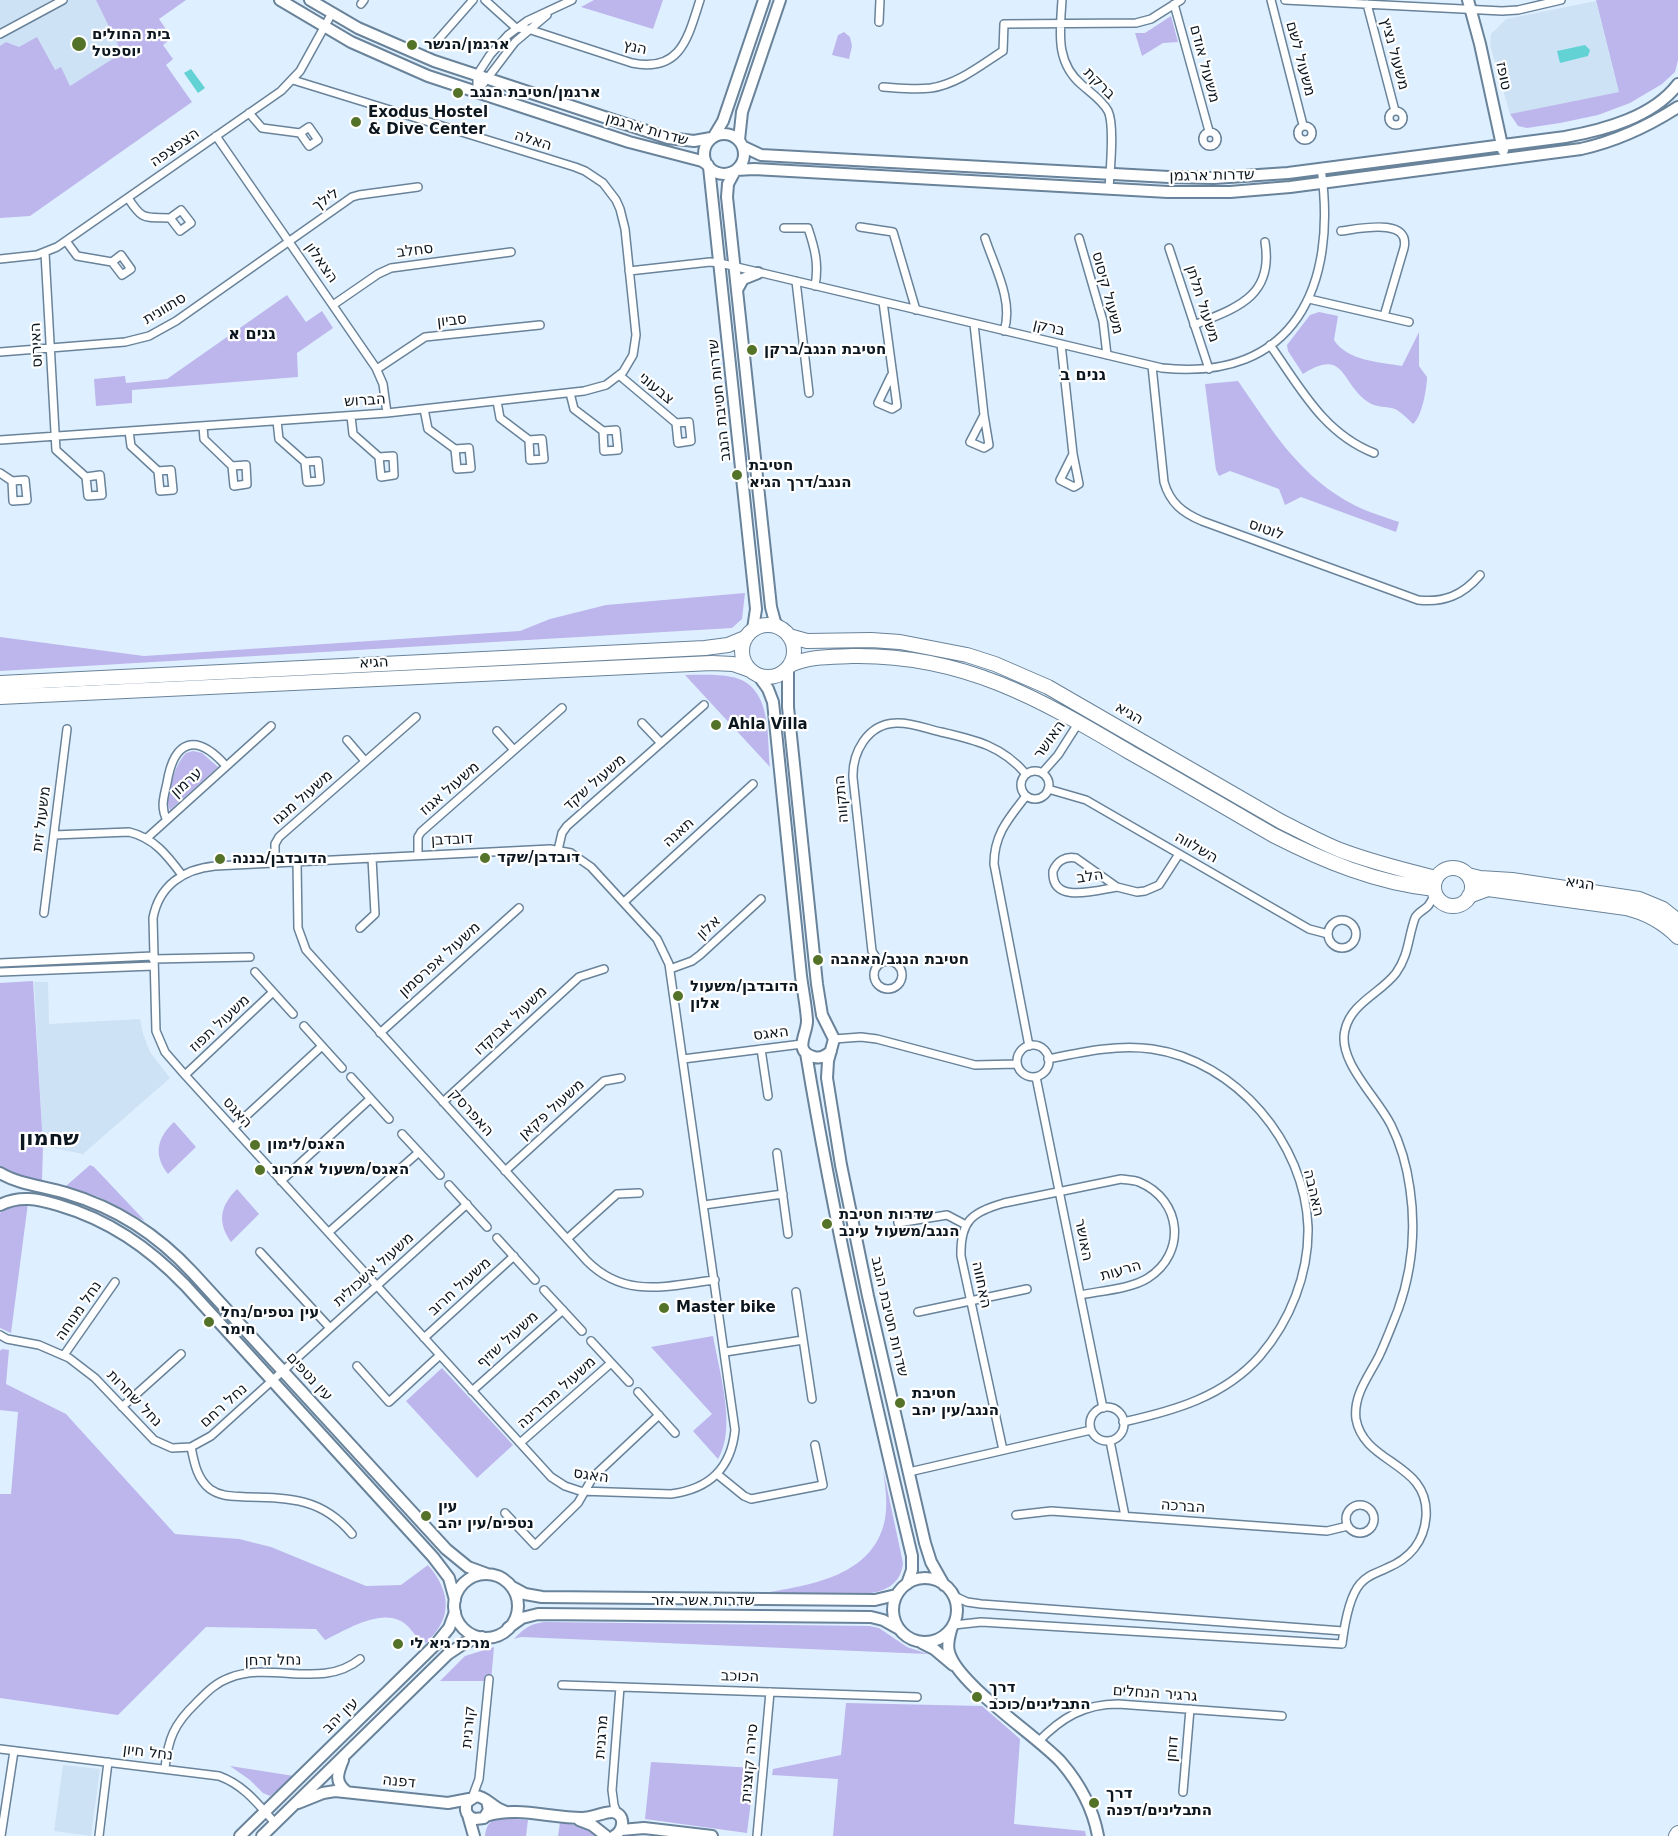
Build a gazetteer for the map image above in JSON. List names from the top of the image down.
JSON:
{
  "streets": {
    "highway": ["הגיא"],
    "street": [
      "הנץ",
      "משעול נציץ",
      "משעול לשם",
      "משעול אודם",
      "טופז",
      "ברקת",
      "שדרות ארגמן",
      "האלה",
      "הצפצפה",
      "לילך",
      "סחלב",
      "הצאלון",
      "משעול קיסוס",
      "משעול תלתן",
      "סתוונית",
      "סביון",
      "ברקן",
      "האירוס",
      "צבעוני",
      "שדרות חטיבת הנגב",
      "הברוש",
      "לוטוס",
      "האושר",
      "ערמון",
      "משעול שקד",
      "משעול אגוז",
      "משעול מנגו",
      "התקווה",
      "משעול זית",
      "תאנה",
      "דובדבן",
      "השלווה",
      "הלב",
      "אלון",
      "משעול אפרסמון",
      "משעול אבוקדו",
      "משעול תפוז",
      "האגס",
      "משעול פקאן",
      "האפרסק",
      "האהבה",
      "משעול אשכולית",
      "הרעות",
      "האחווה",
      "משעול חרוב",
      "נחל מנוחה",
      "משעול שזיף",
      "עין נטפים",
      "משעול מנדרינה",
      "נחל שחרות",
      "נחל רחם",
      "הברכה",
      "שדרות אשר אזר",
      "נחל זרחן",
      "הכוכב",
      "גרגיר הנחלים",
      "עין יהב",
      "קורנית",
      "מרגנית",
      "דוחן",
      "נחל חיון",
      "סירה קוצנית",
      "דפנה"
    ]
  },
  "crossings": [
    ["טופז", "שדרות ארגמן"],
    ["ברקת", "שדרות ארגמן"],
    ["שדרות ארגמן", "הצפצפה"],
    ["שדרות ארגמן", "ברקן"],
    ["שדרות ארגמן", "שדרות חטיבת הנגב"],
    ["האלה", "הצפצפה"],
    ["האלה", "ברקן"],
    ["הצפצפה", "הצאלון"],
    ["הצפצפה", "האירוס"],
    ["לילך", "הצאלון"],
    ["לילך", "סתוונית"],
    ["סחלב", "הצאלון"],
    ["הצאלון", "סתוונית"],
    ["הצאלון", "סביון"],
    ["הצאלון", "הברוש"],
    ["משעול קיסוס", "ברקן"],
    ["משעול תלתן", "ברקן"],
    ["סתוונית", "האירוס"],
    ["ברקן", "שדרות חטיבת הנגב"],
    ["ברקן", "לוטוס"],
    ["האירוס", "הברוש"],
    ["צבעוני", "הברוש"],
    ["שדרות חטיבת הנגב", "הגיא"],
    ["שדרות חטיבת הנגב", "האגס"],
    ["שדרות חטיבת הנגב", "שדרות אשר אזר"],
    ["האושר", "התקווה"],
    ["האושר", "השלווה"],
    ["האושר", "האהבה"],
    ["האושר", "הרעות"],
    ["משעול שקד", "דובדבן"],
    ["משעול אגוז", "דובדבן"],
    ["משעול מנגו", "דובדבן"],
    ["התקווה", "השלווה"],
    ["תאנה", "דובדבן"],
    ["דובדבן", "אלון"],
    ["דובדבן", "האגס"],
    ["דובדבן", "האפרסק"],
    ["השלווה", "הלב"],
    ["משעול אפרסמון", "האפרסק"],
    ["משעול אבוקדו", "האפרסק"],
    ["משעול תפוז", "האגס"],
    ["האגס", "משעול אשכולית"],
    ["האגס", "משעול חרוב"],
    ["האגס", "משעול שזיף"],
    ["האגס", "משעול מנדרינה"],
    ["משעול פקאן", "האפרסק"],
    ["משעול אשכולית", "עין נטפים"],
    ["משעול אשכולית", "נחל רחם"],
    ["נחל מנוחה", "נחל שחרות"],
    ["עין נטפים", "נחל רחם"],
    ["עין נטפים", "שדרות אשר אזר"],
    ["עין נטפים", "עין יהב"],
    ["נחל שחרות", "נחל רחם"],
    ["שדרות אשר אזר", "עין יהב"],
    ["נחל זרחן", "נחל חיון"],
    ["הכוכב", "מרגנית"],
    ["הכוכב", "סירה קוצנית"],
    ["גרגיר הנחלים", "דוחן"],
    ["עין יהב", "נחל חיון"],
    ["עין יהב", "דפנה"],
    ["קורנית", "דפנה"]
  ],
  "districts": ["גנים א", "גנים ב", "שחמון"],
  "places": [
    "בית החולים יוספטל",
    "ארגמן/הנשר",
    "ארגמן/חטיבת הנגב",
    "Exodus Hostel & Dive Center",
    "חטיבת הנגב/ברקן",
    "חטיבת הנגב/דרך הגיא",
    "Ahla Villa",
    "דובדבן/שקד",
    "הדובדבן/בננה",
    "חטיבת הנגב/האהבה",
    "הדובדבן/משעול אלון",
    "האגס/לימון",
    "האגס/משעול אתרוג",
    "שדרות חטיבת הנגב/משעול עינב",
    "Master bike",
    "עין נטפים/נחל חימר",
    "חטיבת הנגב/עין יהב",
    "עין נטפים/עין יהב",
    "מרכז גיא לי",
    "דרך התבלינים/כוכב",
    "דרך התבלינים/דפנה"
  ]
}
